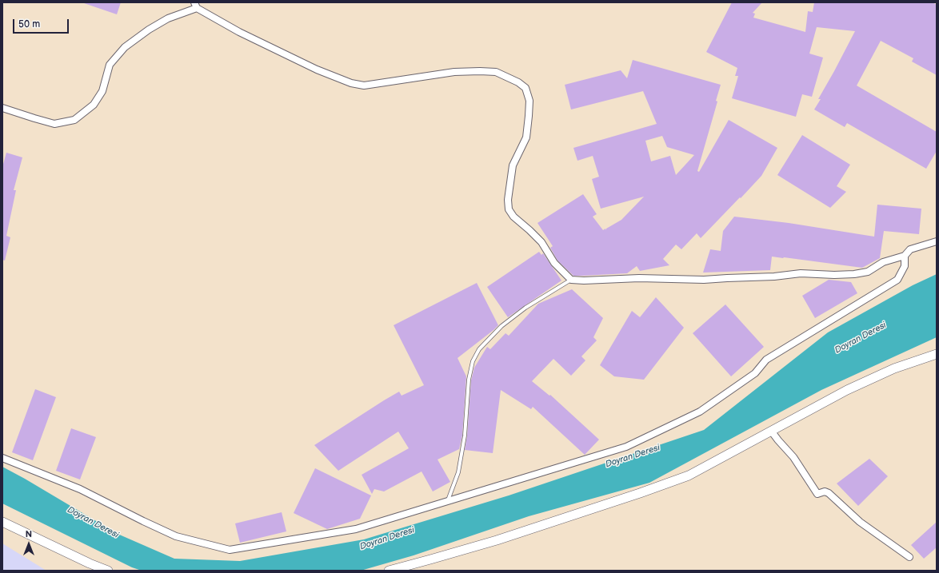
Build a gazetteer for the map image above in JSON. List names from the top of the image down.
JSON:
{
  "water": ["Doyran Deresi"],
  "scale_bar": "50 m",
  "north": "top"
}
